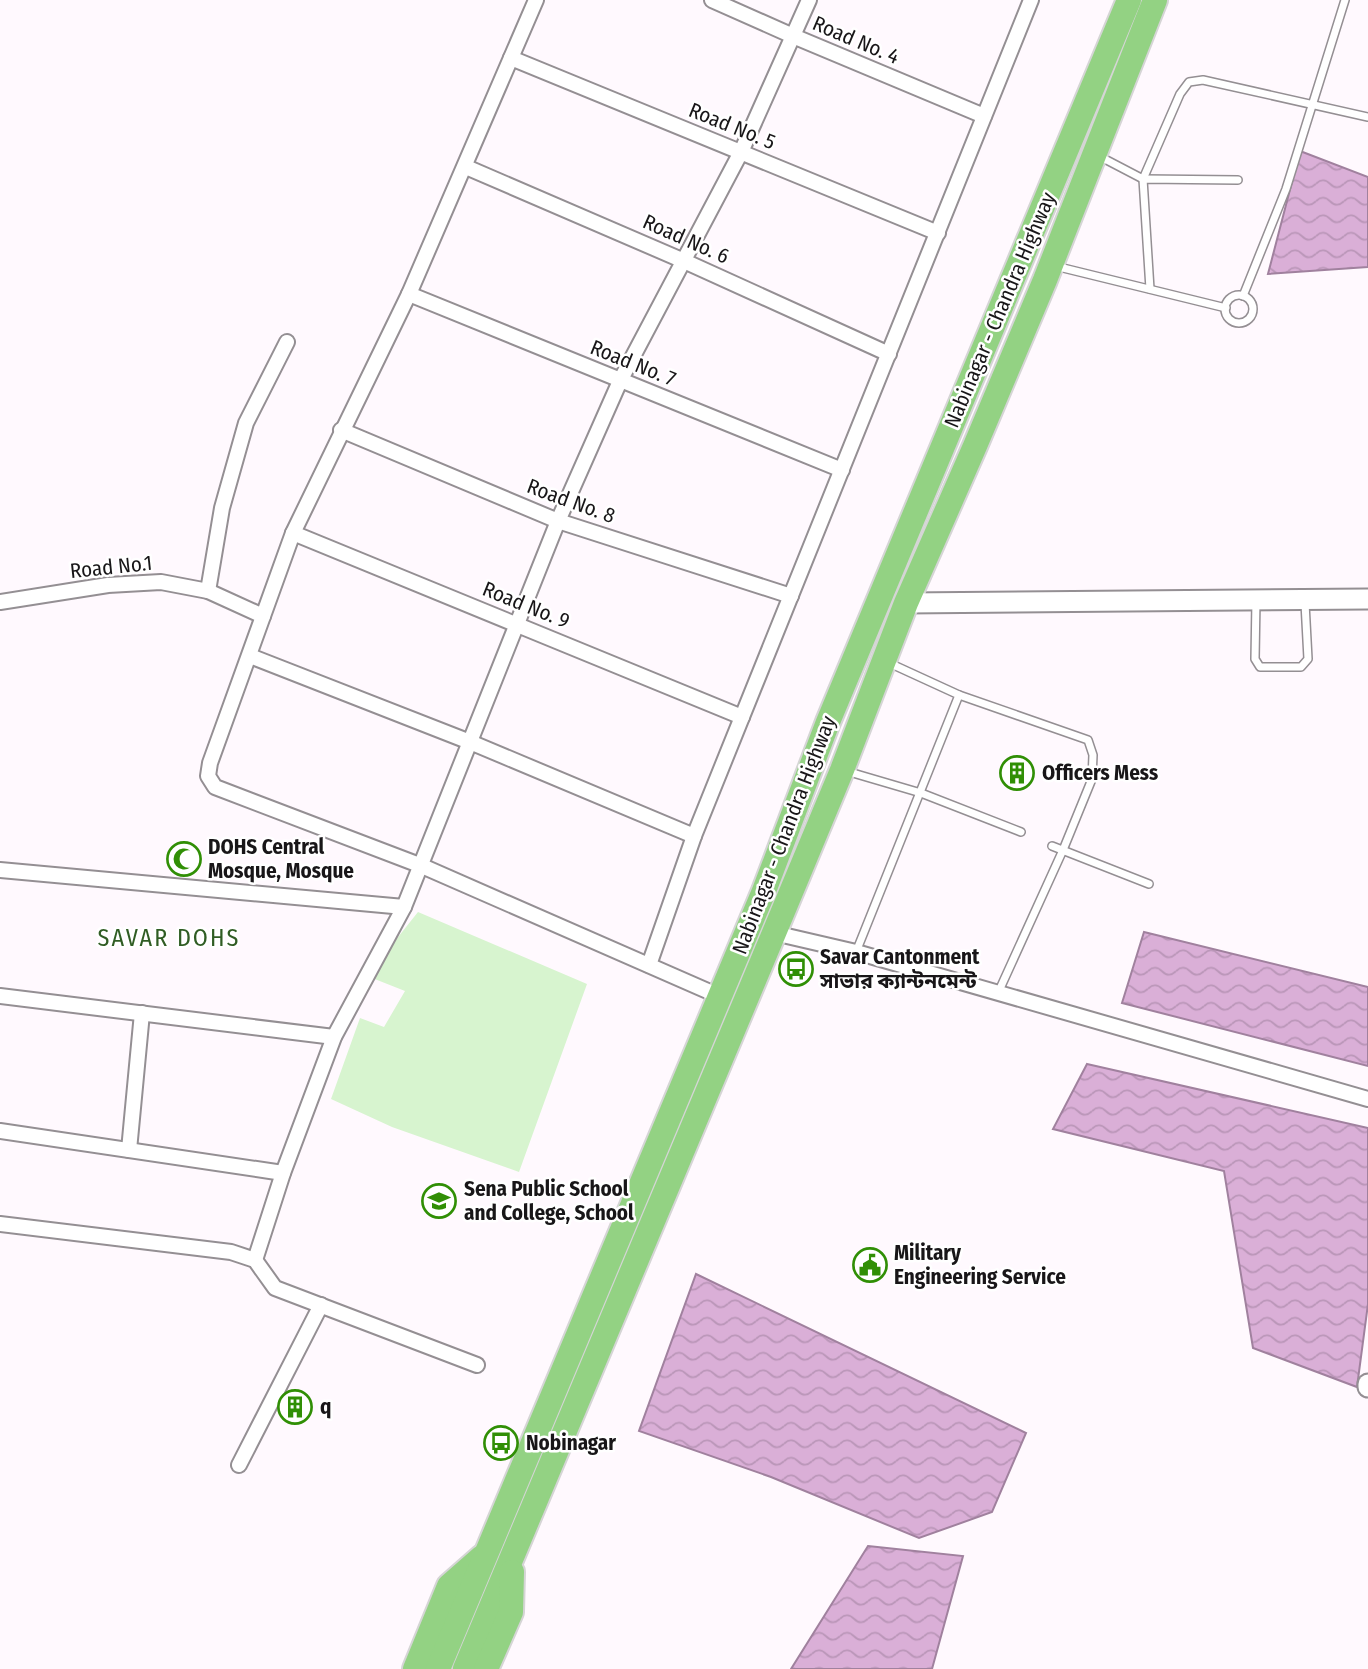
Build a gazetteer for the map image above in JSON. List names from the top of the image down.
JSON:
{
  "streets": {
    "highway": ["Nabinagar - Chandra Highway"],
    "street": [
      "Road No. 4",
      "Road No. 5",
      "Road No. 6",
      "Road No. 7",
      "Road No. 8",
      "Road No.1",
      "Road No. 9"
    ]
  },
  "districts": ["SAVAR DOHS"],
  "places": {
    "building": ["Officers Mess", "q"],
    "mosque": ["DOHS Central Mosque, Mosque"],
    "bus stop": ["Savar Cantonment সাভার ক্যান্টনমেন্ট", "Nobinagar"],
    "school or university": ["Sena Public School and College, School"],
    "public building": ["Military Engineering Service"]
  }
}
